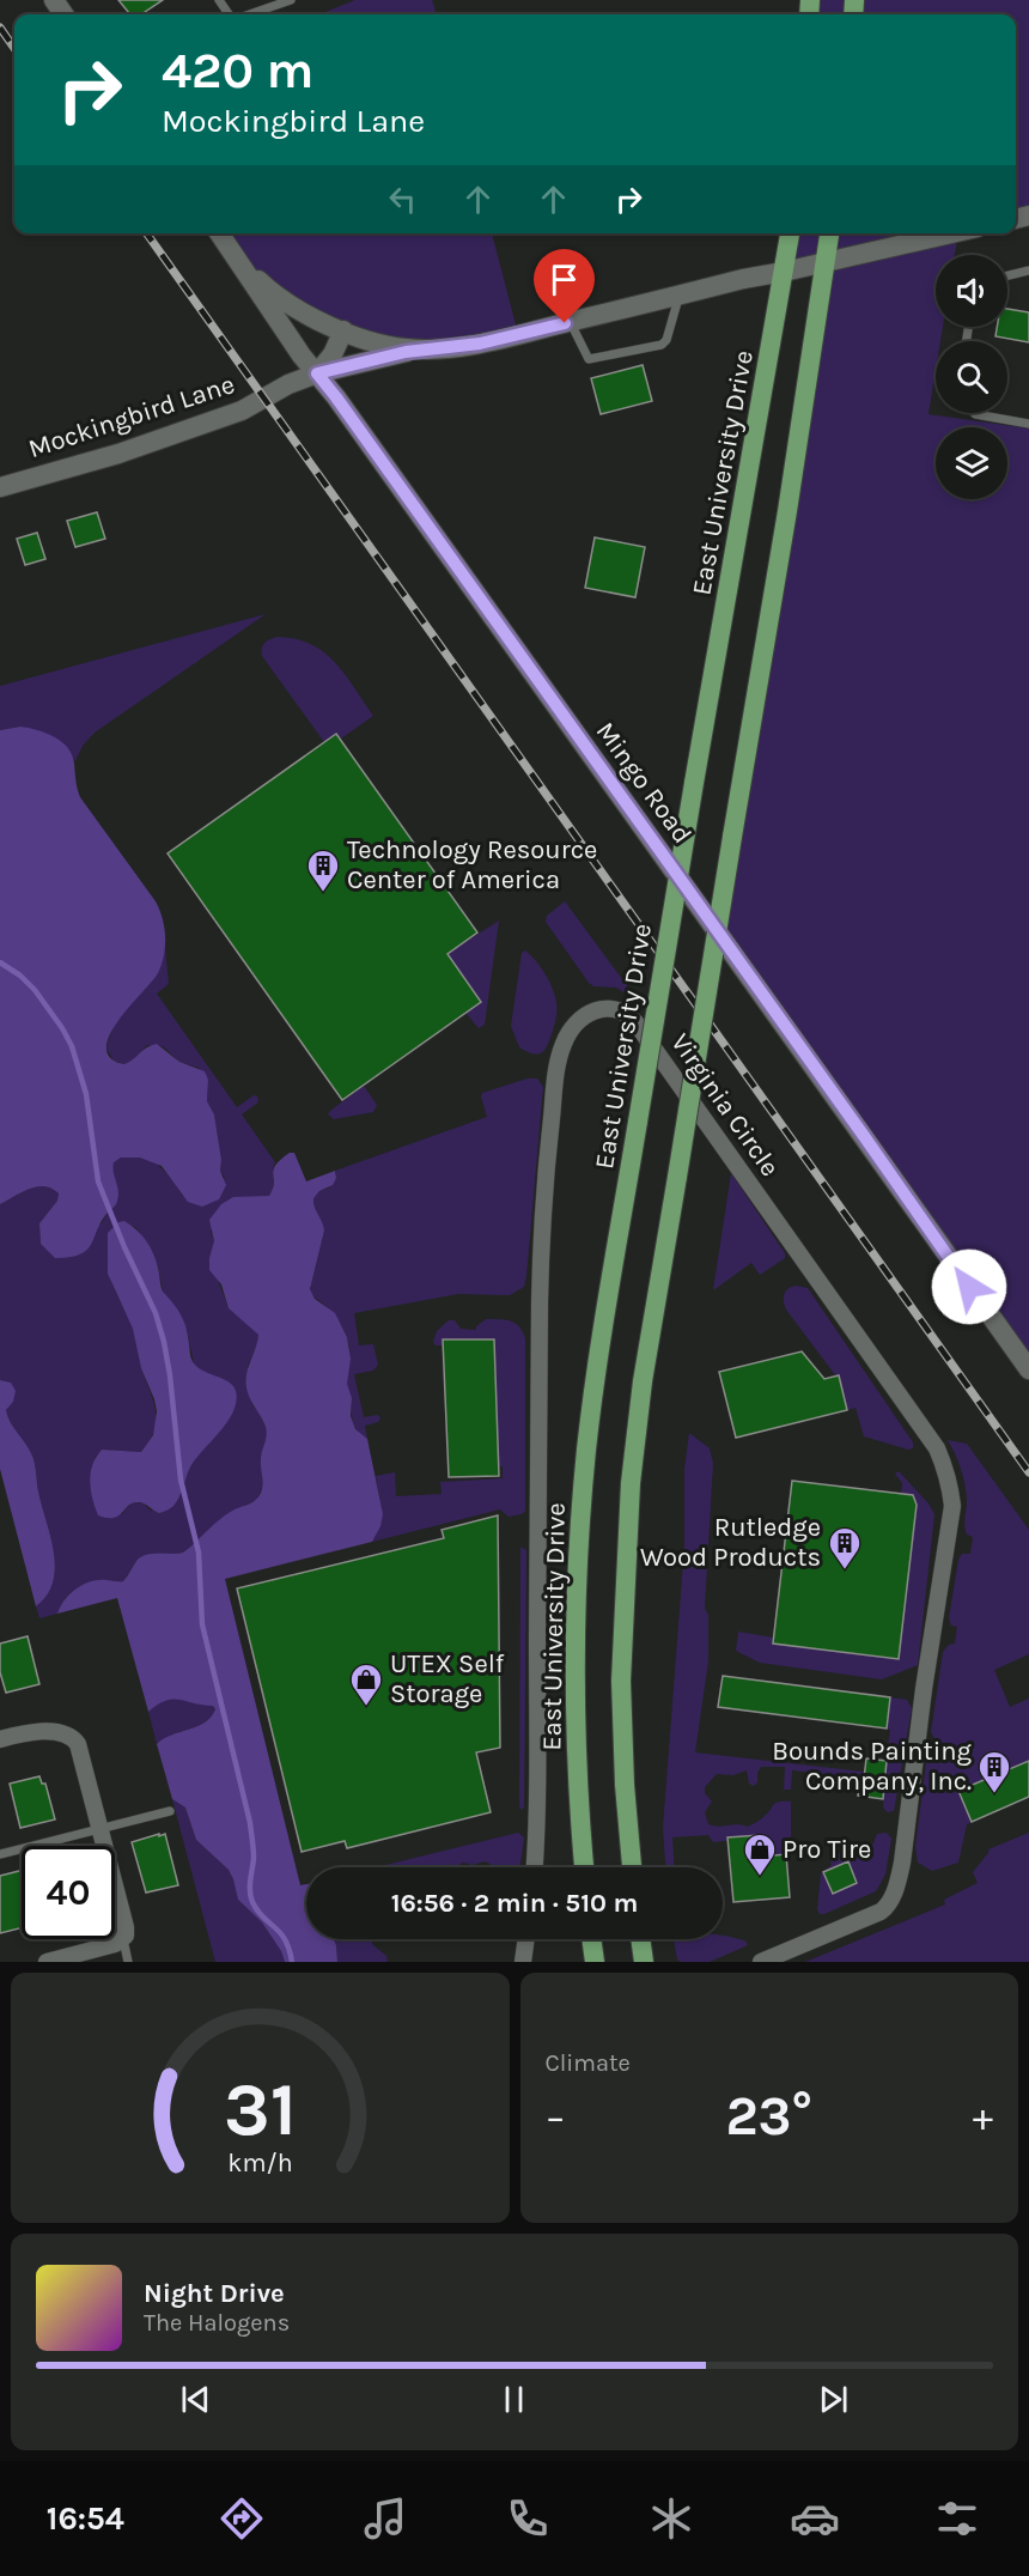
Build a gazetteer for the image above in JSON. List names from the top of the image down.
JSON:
{
  "streets": {
    "main road": ["East University Drive"],
    "street": ["Mockingbird Lane", "Mingo Road", "Virginia Circle"]
  },
  "crossings": [
    ["Mockingbird Lane", "Mingo Road"]
  ],
  "places": {
    "building": ["Technology Resource Center of America", "Rutledge Wood Products", "Bounds Painting Company, Inc."],
    "shop": ["UTEX Self Storage", "Pro Tire"]
  },
  "page": {
    "turn": ["420 m", "Mockingbird Lane"],
    "limit": "40",
    "trip": "16:56 · 2 min · 510 m",
    "tile": "Climate",
    "heat": ["−", "23°", "+"],
    "song": ["Night Drive", "The Halogens"],
    "tabs": "16:54",
    "gauge": ["31", "km/h"]
  }
}
